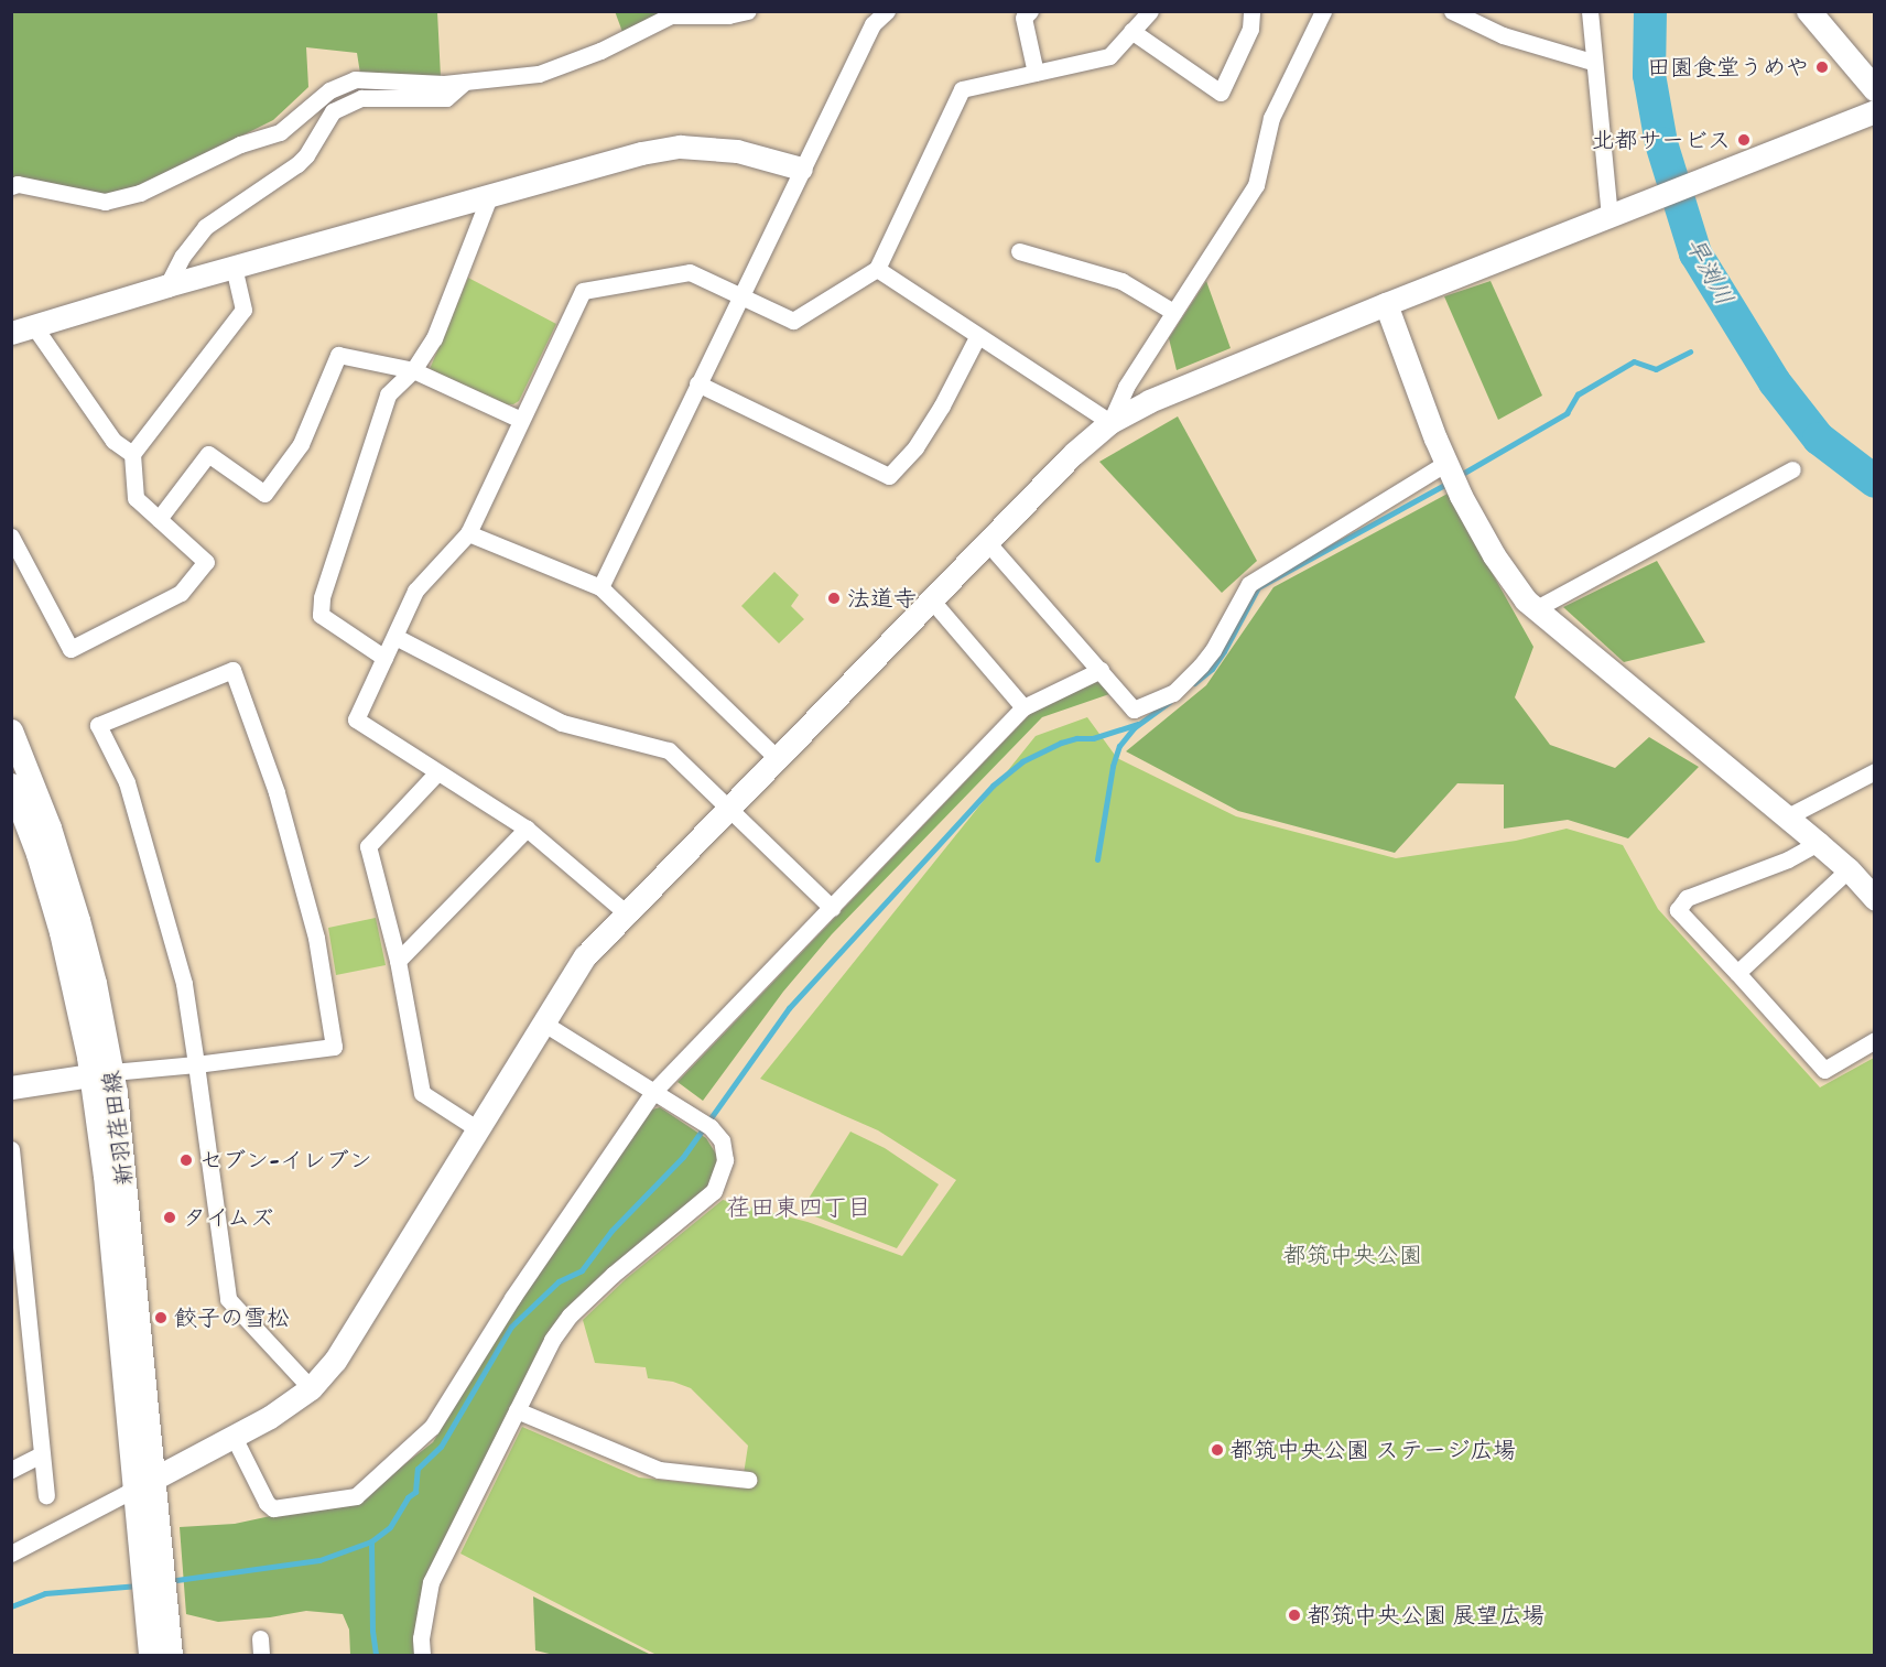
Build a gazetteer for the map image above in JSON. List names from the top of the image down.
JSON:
{
  "streets": {
    "street": ["新羽荏田線"]
  },
  "districts": ["荏田東四丁目"],
  "water": ["早渕川"],
  "parks": ["都筑中央公園"],
  "places": [
    "田園食堂うめや",
    "北都サービス",
    "法道寺",
    "セブン-イレブン",
    "タイムズ",
    "餃子の雪松",
    "都筑中央公園 ステージ広場",
    "都筑中央公園 展望広場"
  ]
}
